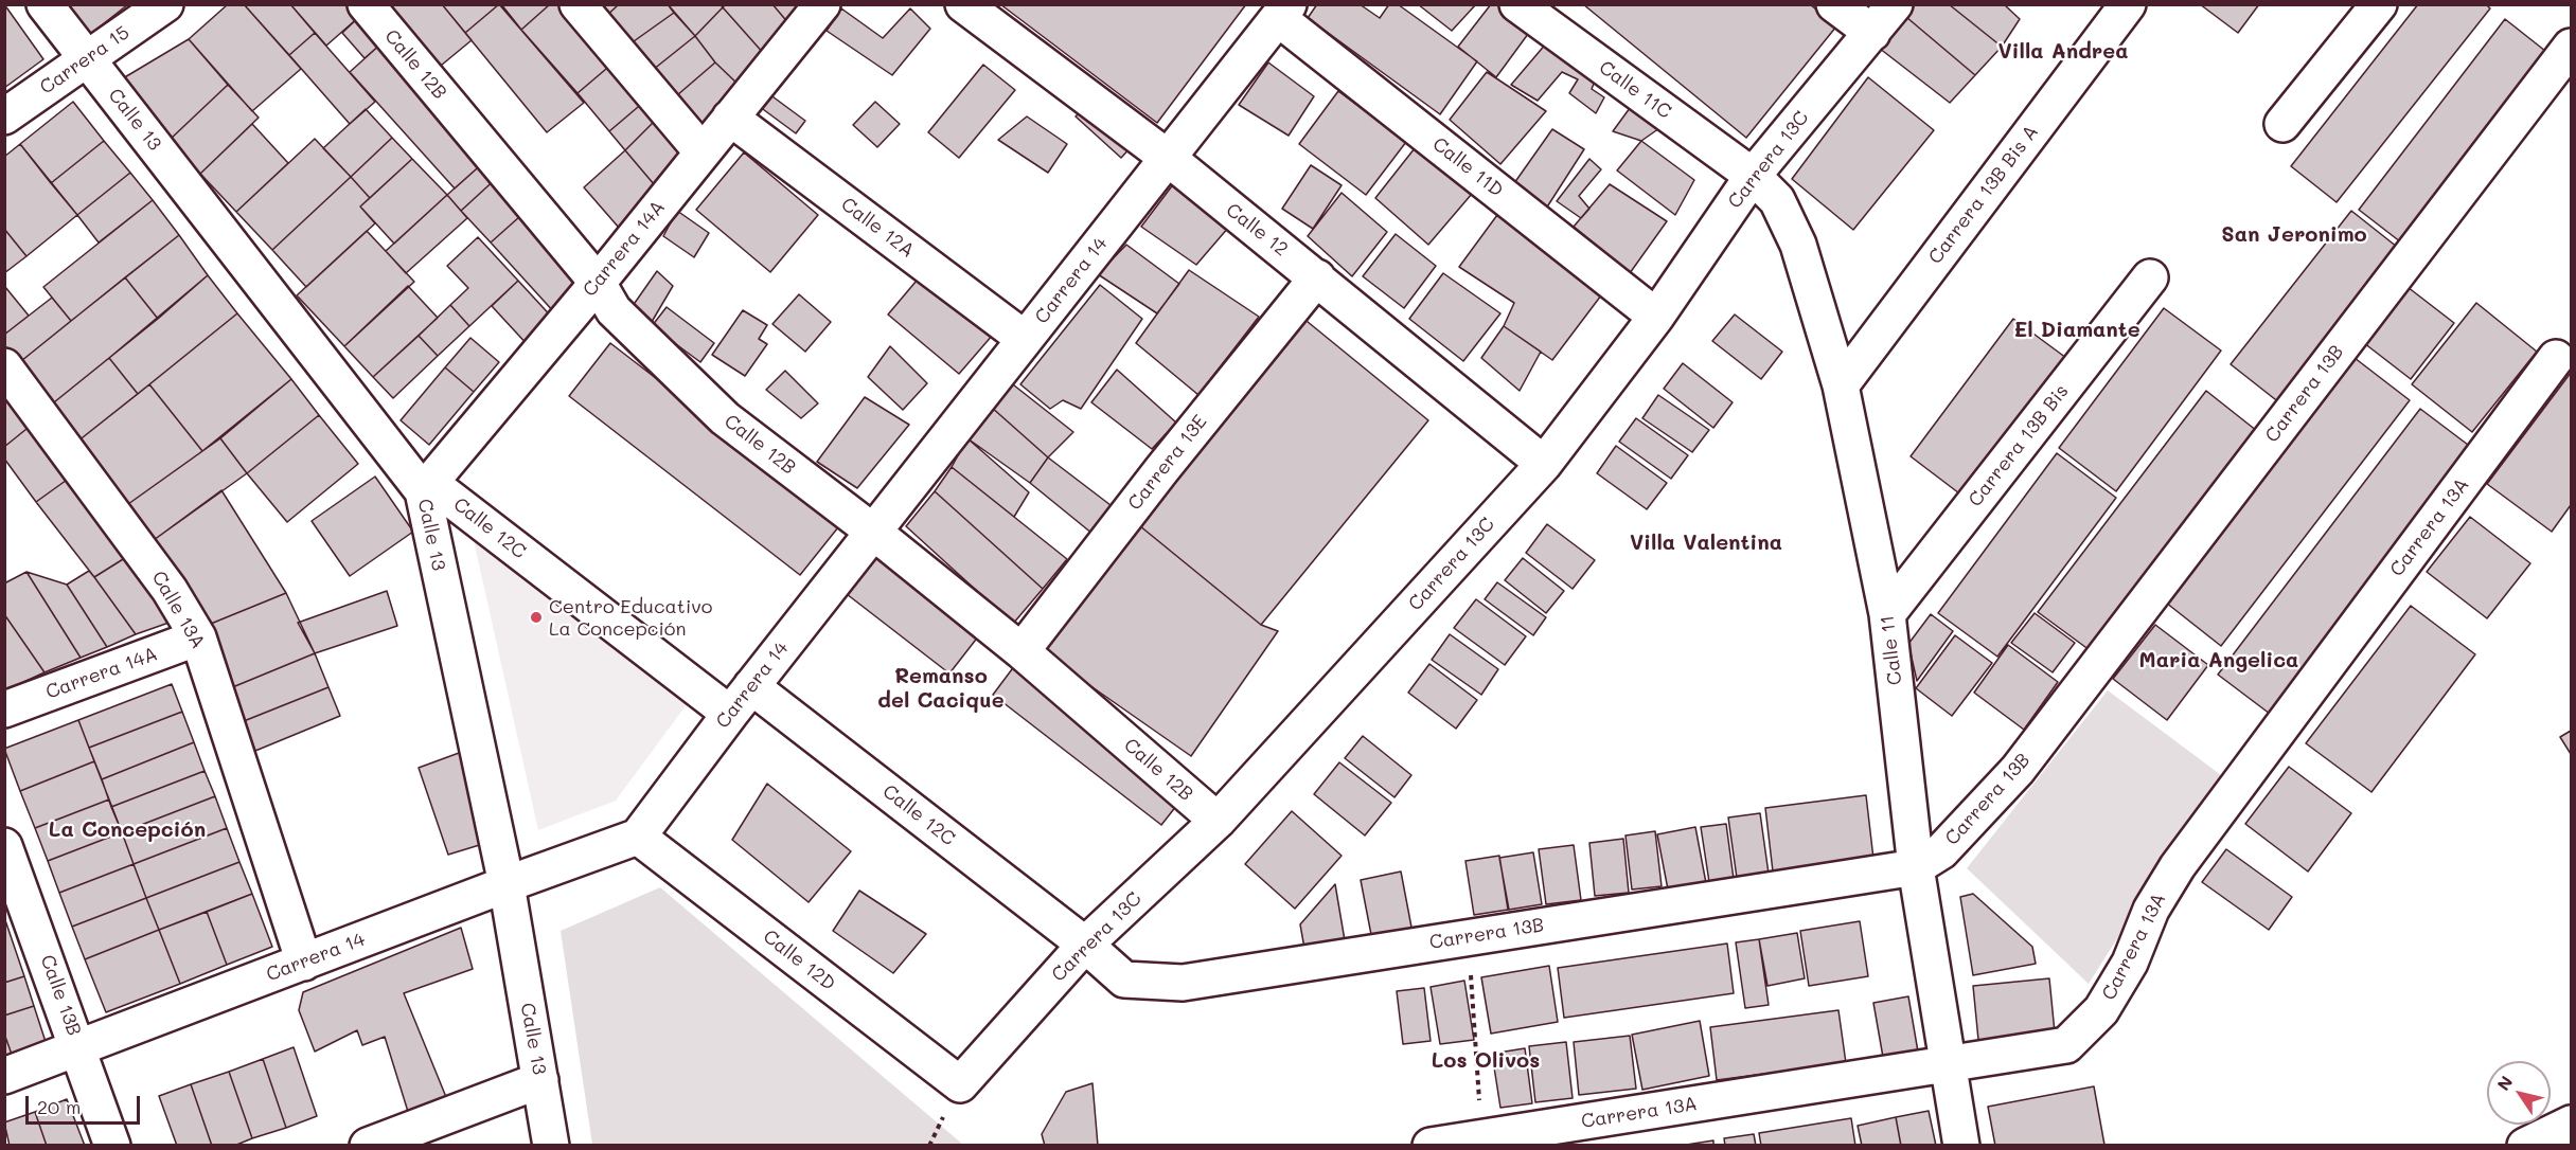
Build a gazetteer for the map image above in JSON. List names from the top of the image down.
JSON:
{
  "streets": {
    "street": [
      "Carrera 15",
      "Calle 12B",
      "Calle 11C",
      "Calle 13",
      "Carrera 13C",
      "Calle 11D",
      "Carrera 13B Bis A",
      "Calle 12A",
      "Calle 12",
      "Carrera 14A",
      "Carrera 14",
      "Carrera 13B",
      "Carrera 13B Bis",
      "Carrera 13E",
      "Carrera 13A",
      "Calle 12C",
      "Calle 13A",
      "Calle 11",
      "Calle 12D",
      "Calle 13B"
    ]
  },
  "crossings": [
    ["Carrera 15", "Calle 13"],
    ["Calle 12B", "Carrera 13C"],
    ["Calle 12B", "Carrera 14A"],
    ["Calle 12B", "Carrera 14"],
    ["Calle 12B", "Carrera 13E"],
    ["Calle 11C", "Carrera 13C"],
    ["Calle 11C", "Calle 11"],
    ["Calle 13", "Carrera 14A"],
    ["Calle 13", "Carrera 14"],
    ["Calle 13", "Calle 12C"],
    ["Carrera 13C", "Calle 11D"],
    ["Carrera 13C", "Calle 12"],
    ["Carrera 13C", "Carrera 13B"],
    ["Carrera 13C", "Calle 12C"],
    ["Carrera 13C", "Calle 11"],
    ["Carrera 13C", "Calle 12D"],
    ["Calle 11D", "Carrera 14"],
    ["Carrera 13B Bis A", "Calle 11"],
    ["Calle 12A", "Carrera 14A"],
    ["Calle 12A", "Carrera 14"],
    ["Calle 12", "Carrera 14"],
    ["Calle 12", "Carrera 13E"],
    ["Carrera 14A", "Calle 12C"],
    ["Carrera 14A", "Calle 13A"],
    ["Carrera 14", "Calle 12C"],
    ["Carrera 14", "Calle 13A"],
    ["Carrera 14", "Calle 12D"],
    ["Carrera 14", "Calle 13B"],
    ["Carrera 13B", "Calle 12C"],
    ["Carrera 13B", "Calle 11"],
    ["Carrera 13B Bis", "Calle 11"],
    ["Carrera 13A", "Calle 11"]
  ],
  "districts": [
    "Villa Andrea",
    "San Jeronimo",
    "El Diamante",
    "Villa Valentina",
    "Maria Angelica",
    "Remanso del Cacique",
    "La Concepción",
    "Los Olivos"
  ],
  "places": ["Centro Educativo La Concepción"],
  "scale_bar": "20 m",
  "north": "top left"
}
